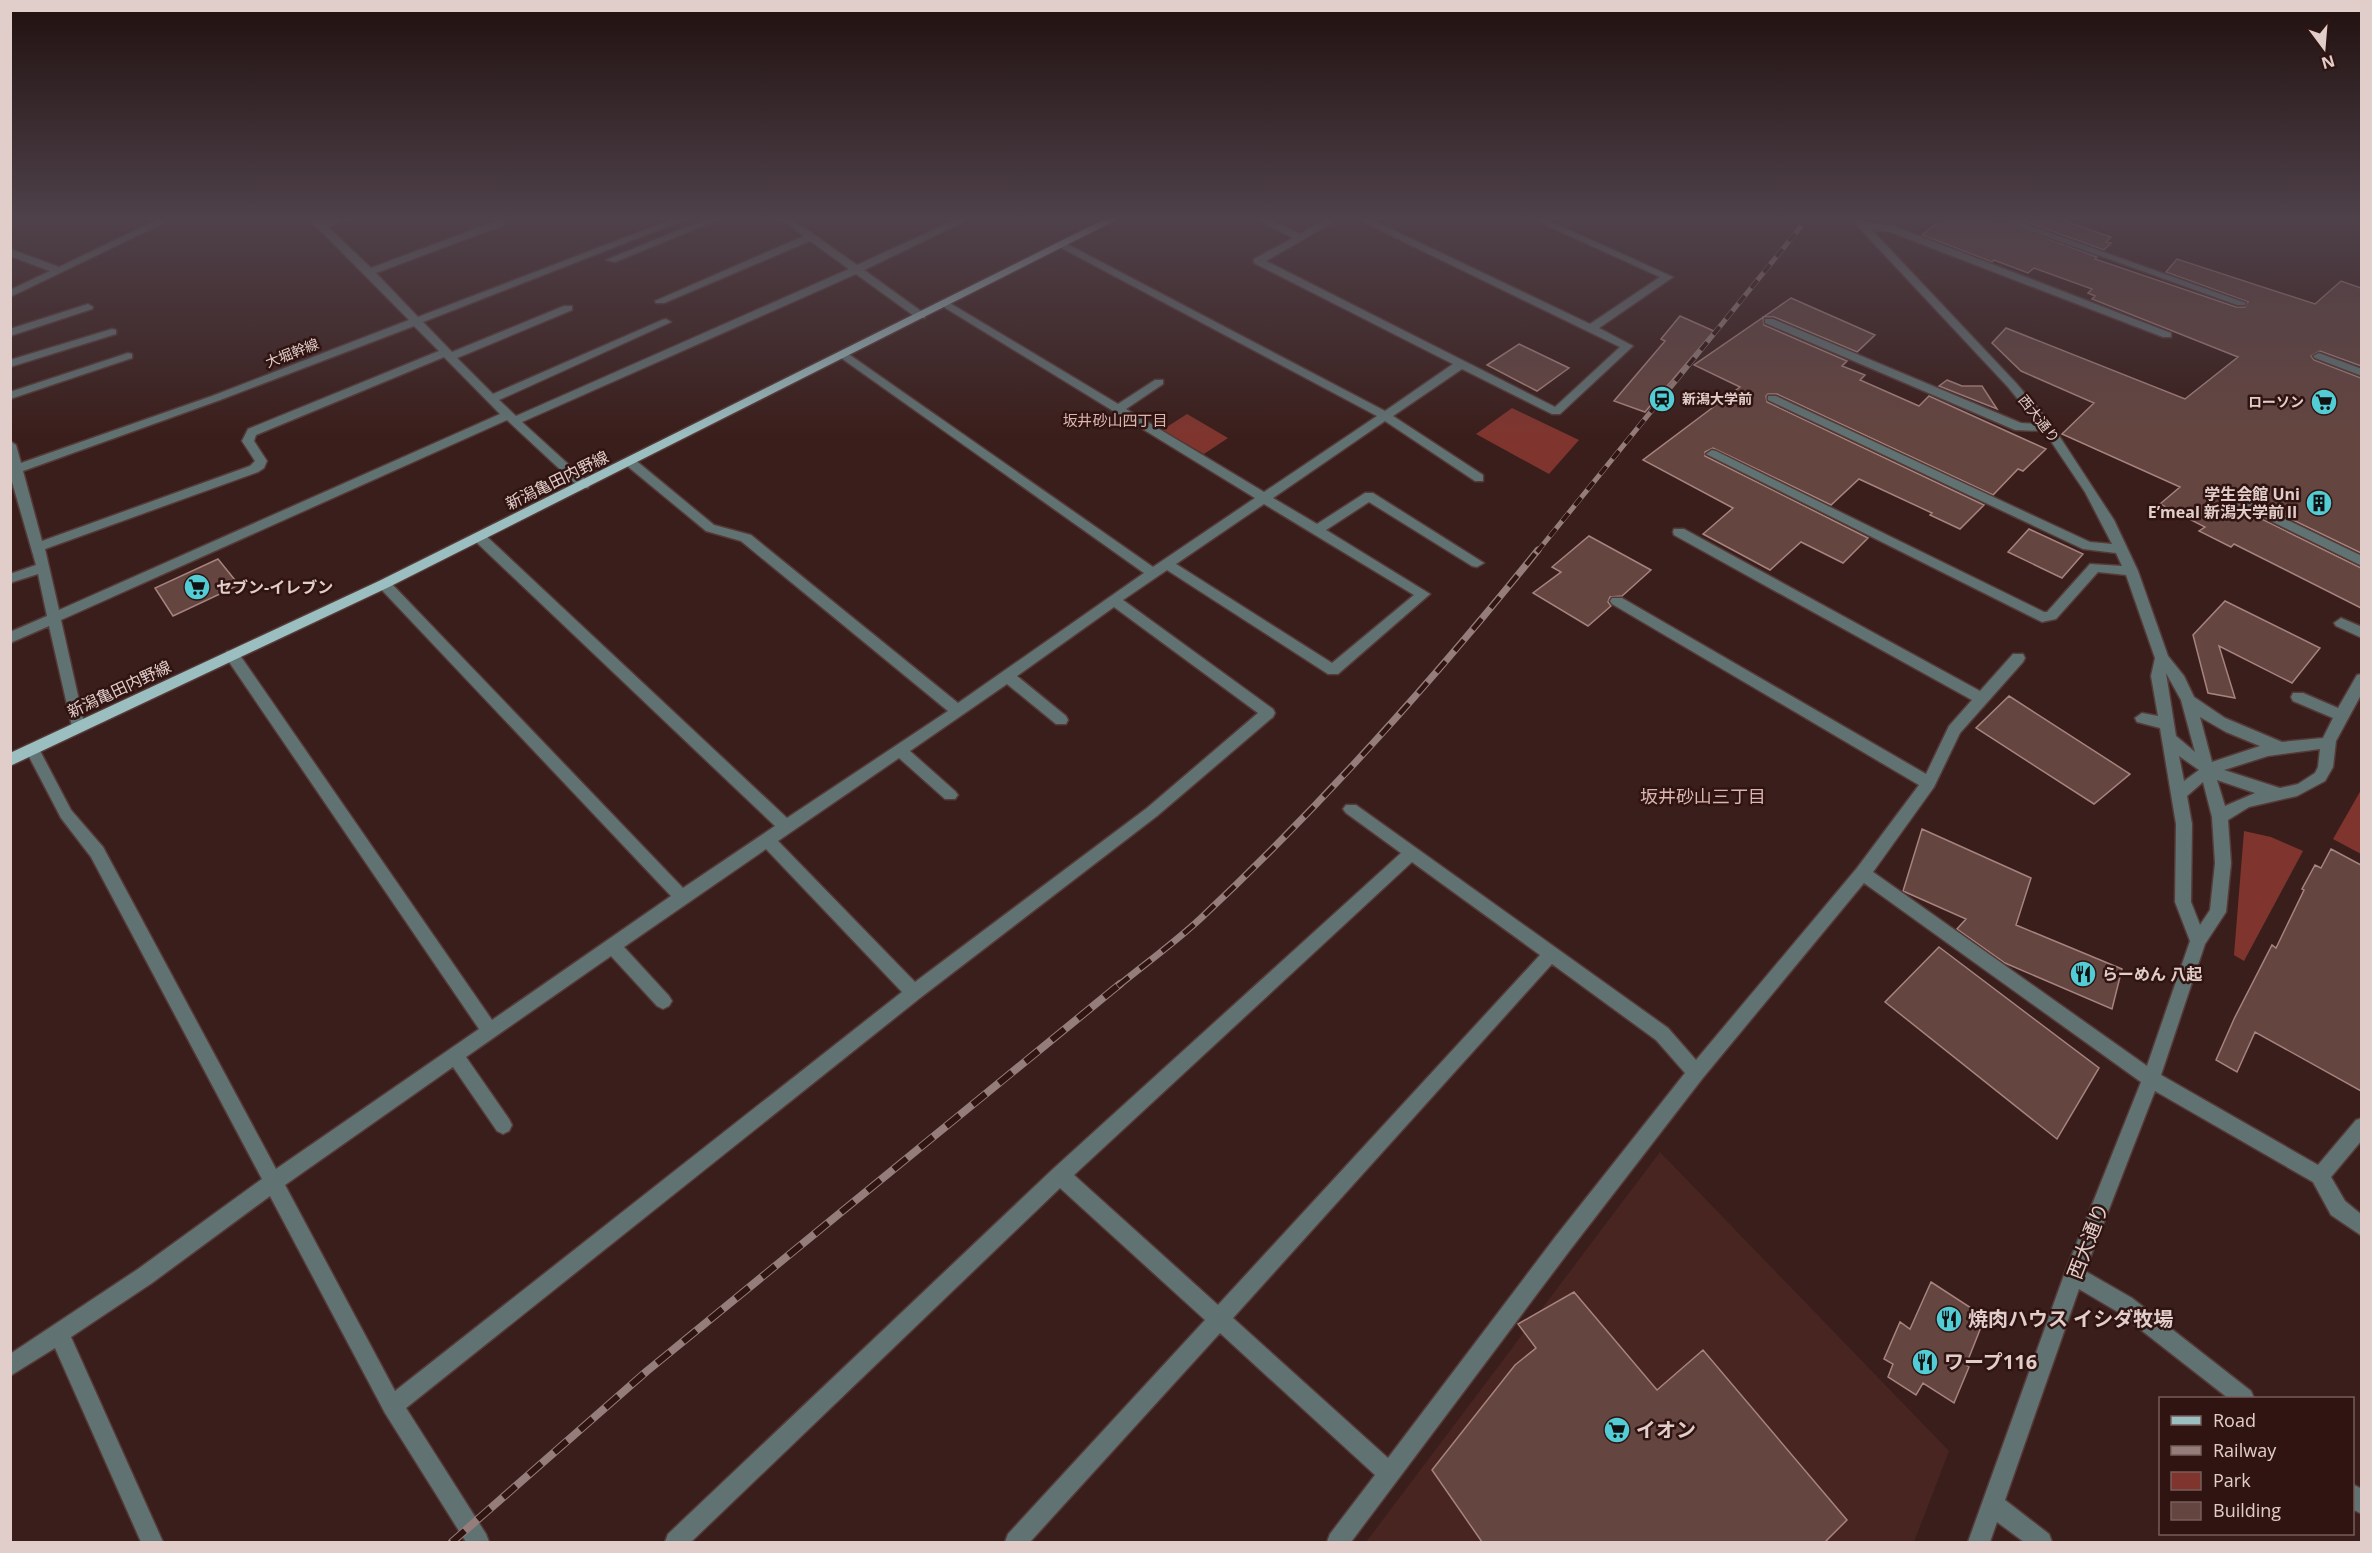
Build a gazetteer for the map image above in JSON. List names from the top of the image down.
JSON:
{
  "streets": {
    "main road": ["新潟亀田内野線"],
    "street": ["大堀幹線", "西大通り"]
  },
  "districts": ["坂井砂山四丁目", "坂井砂山三丁目"],
  "places": {
    "station": ["新潟大学前"],
    "supermarket": ["ローソン", "セブン-イレブン", "イオン"],
    "building": ["学生会館 Uni E’meal 新潟大学前Ⅱ"],
    "restaurant": ["らーめん 八起", "焼肉ハウス イシダ牧場", "ワープ116"]
  },
  "legend": [
    "Road",
    "Railway",
    "Park",
    "Building"
  ],
  "north": "bottom"
}
